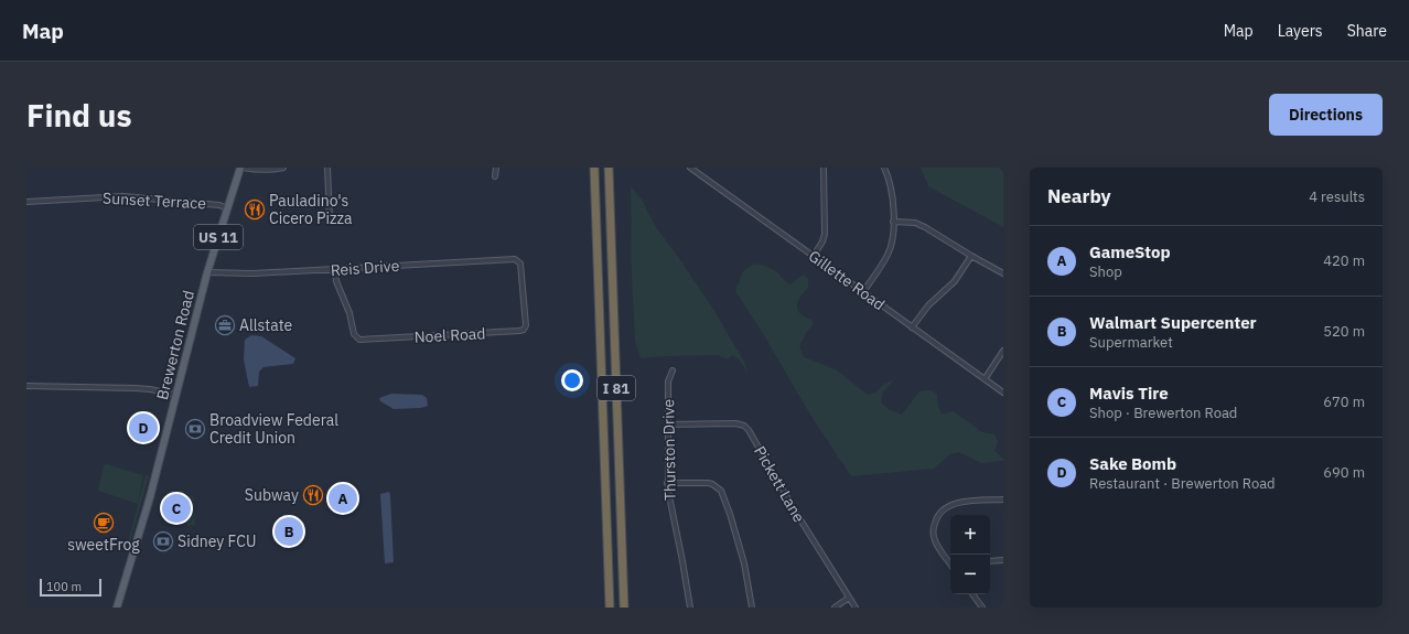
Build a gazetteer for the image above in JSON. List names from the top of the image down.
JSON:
{
  "streets": {
    "highway": ["I 81"],
    "main road": ["US 11", "Brewerton Road"],
    "street": [
      "Sunset Terrace",
      "Reis Drive",
      "Gillette Road",
      "Noel Road",
      "Thurston Drive",
      "Pickett Lane"
    ]
  },
  "crossings": [
    ["Sunset Terrace", "Brewerton Road"],
    ["Reis Drive", "Noel Road"],
    ["Reis Drive", "Brewerton Road"],
    ["Thurston Drive", "Pickett Lane"]
  ],
  "places": {
    "restaurant": ["Pauladino's Cicero Pizza", "Subway"],
    "office": ["Allstate"],
    "bank": ["Broadview Federal Credit Union", "Sidney FCU"],
    "cafe": ["sweetFrog"]
  },
  "scale_bar": "100 m",
  "page": {
    "header": "Map",
    "nav": ["Map", "Layers", "Share"],
    "buttons": "Directions",
    "title": "Find us",
    "heading": ["Nearby", "4 results"],
    "list": [
      {
        "mark": "A",
        "name": "GameStop",
        "note": "Shop",
        "value": "420 m"
      },
      {
        "mark": "B",
        "name": "Walmart Supercenter",
        "note": "Supermarket",
        "value": "520 m"
      },
      {
        "mark": "C",
        "name": "Mavis Tire",
        "note": "Shop · Brewerton Road",
        "value": "670 m"
      },
      {
        "mark": "D",
        "name": "Sake Bomb",
        "note": "Restaurant · Brewerton Road",
        "value": "690 m"
      }
    ],
    "pins": [
      "D",
      "A",
      "C",
      "B"
    ],
    "map_buttons": ["+", "−"],
    "scale": "100 m"
  }
}
